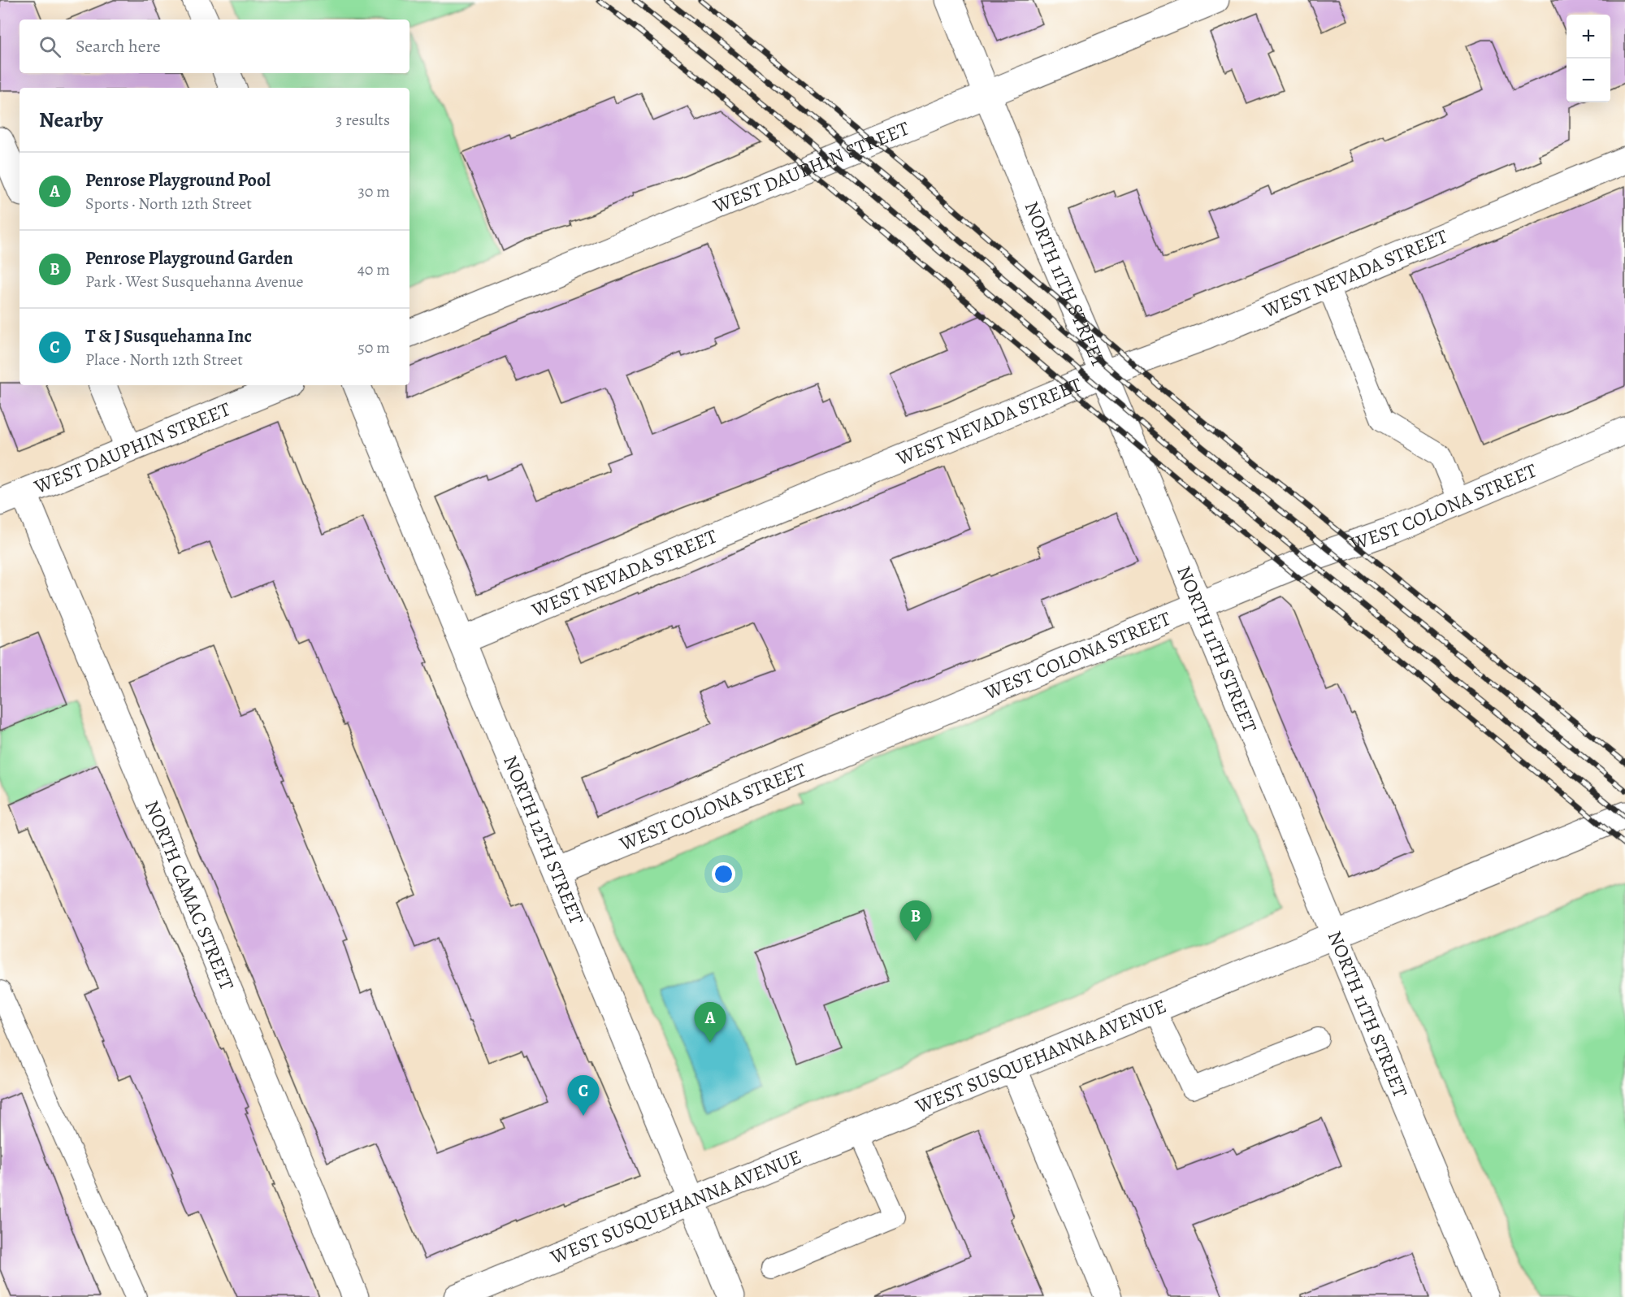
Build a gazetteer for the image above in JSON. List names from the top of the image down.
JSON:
{
  "streets": {
    "street": [
      "WEST DAUPHIN STREET",
      "WEST NEVADA STREET",
      "NORTH 11TH STREET",
      "WEST COLONA STREET",
      "NORTH 12TH STREET",
      "NORTH CAMAC STREET",
      "WEST SUSQUEHANNA AVENUE"
    ]
  },
  "crossings": [
    ["WEST DAUPHIN STREET", "NORTH 11TH STREET"],
    ["WEST DAUPHIN STREET", "NORTH CAMAC STREET"],
    ["WEST NEVADA STREET", "NORTH 11TH STREET"],
    ["WEST NEVADA STREET", "NORTH 12TH STREET"],
    ["NORTH 11TH STREET", "WEST COLONA STREET"],
    ["NORTH 11TH STREET", "WEST SUSQUEHANNA AVENUE"],
    ["WEST COLONA STREET", "NORTH 12TH STREET"],
    ["NORTH 12TH STREET", "WEST SUSQUEHANNA AVENUE"]
  ],
  "page": {
    "map_buttons": ["+", "−"],
    "search": "Search here",
    "heading": ["Nearby", "3 results"],
    "list": [
      {
        "mark": "A",
        "name": "Penrose Playground Pool",
        "note": "Sports · North 12th Street",
        "value": "30 m"
      },
      {
        "mark": "B",
        "name": "Penrose Playground Garden",
        "note": "Park · West Susquehanna Avenue",
        "value": "40 m"
      },
      {
        "mark": "C",
        "name": "T & J Susquehanna Inc",
        "note": "Place · North 12th Street",
        "value": "50 m"
      }
    ],
    "pins": ["B", "A", "C"]
  }
}
